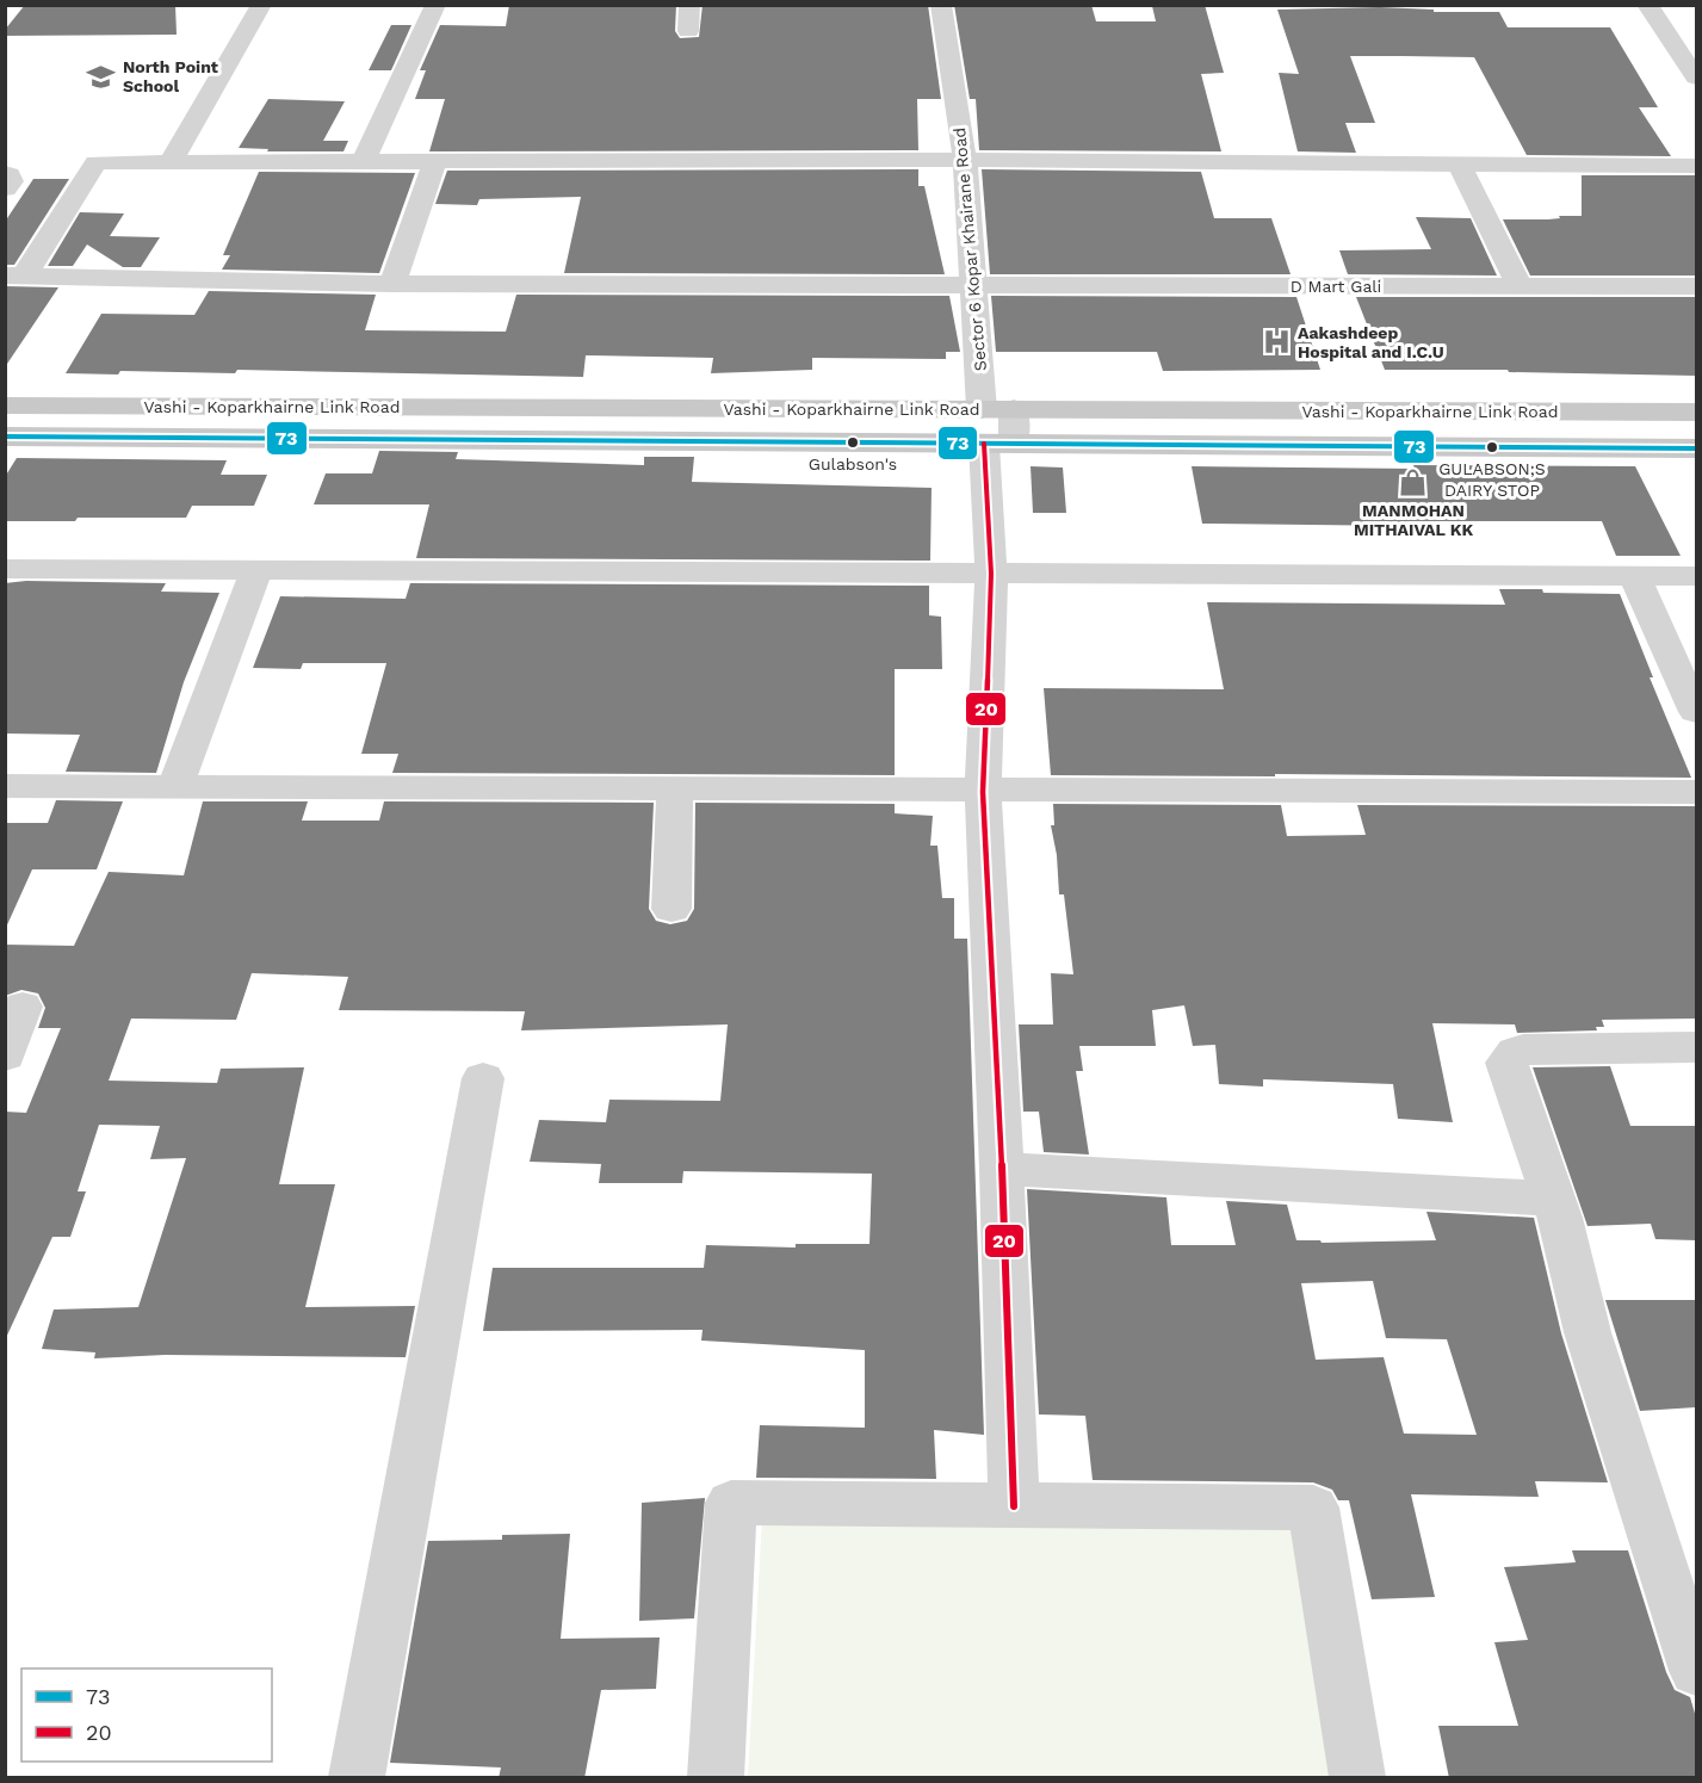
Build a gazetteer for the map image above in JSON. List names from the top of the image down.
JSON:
{
  "streets": {
    "main road": ["Vashi - Koparkhairne Link Road"],
    "street": ["Sector 6 Kopar Khairane Road", "D Mart Gali"]
  },
  "crossings": [
    ["Sector 6 Kopar Khairane Road", "D Mart Gali"],
    ["Sector 6 Kopar Khairane Road", "Vashi - Koparkhairne Link Road"]
  ],
  "places": {
    "school or university": ["North Point School"],
    "hospital": ["Aakashdeep Hospital and I.C.U"],
    "other": ["Gulabson's", "GULABSON;S DAIRY STOP"],
    "shop": ["MANMOHAN MITHAIVAL KK"]
  },
  "lines": ["transit line 73", "transit line 20"],
  "legend": ["73", "20"]
}
